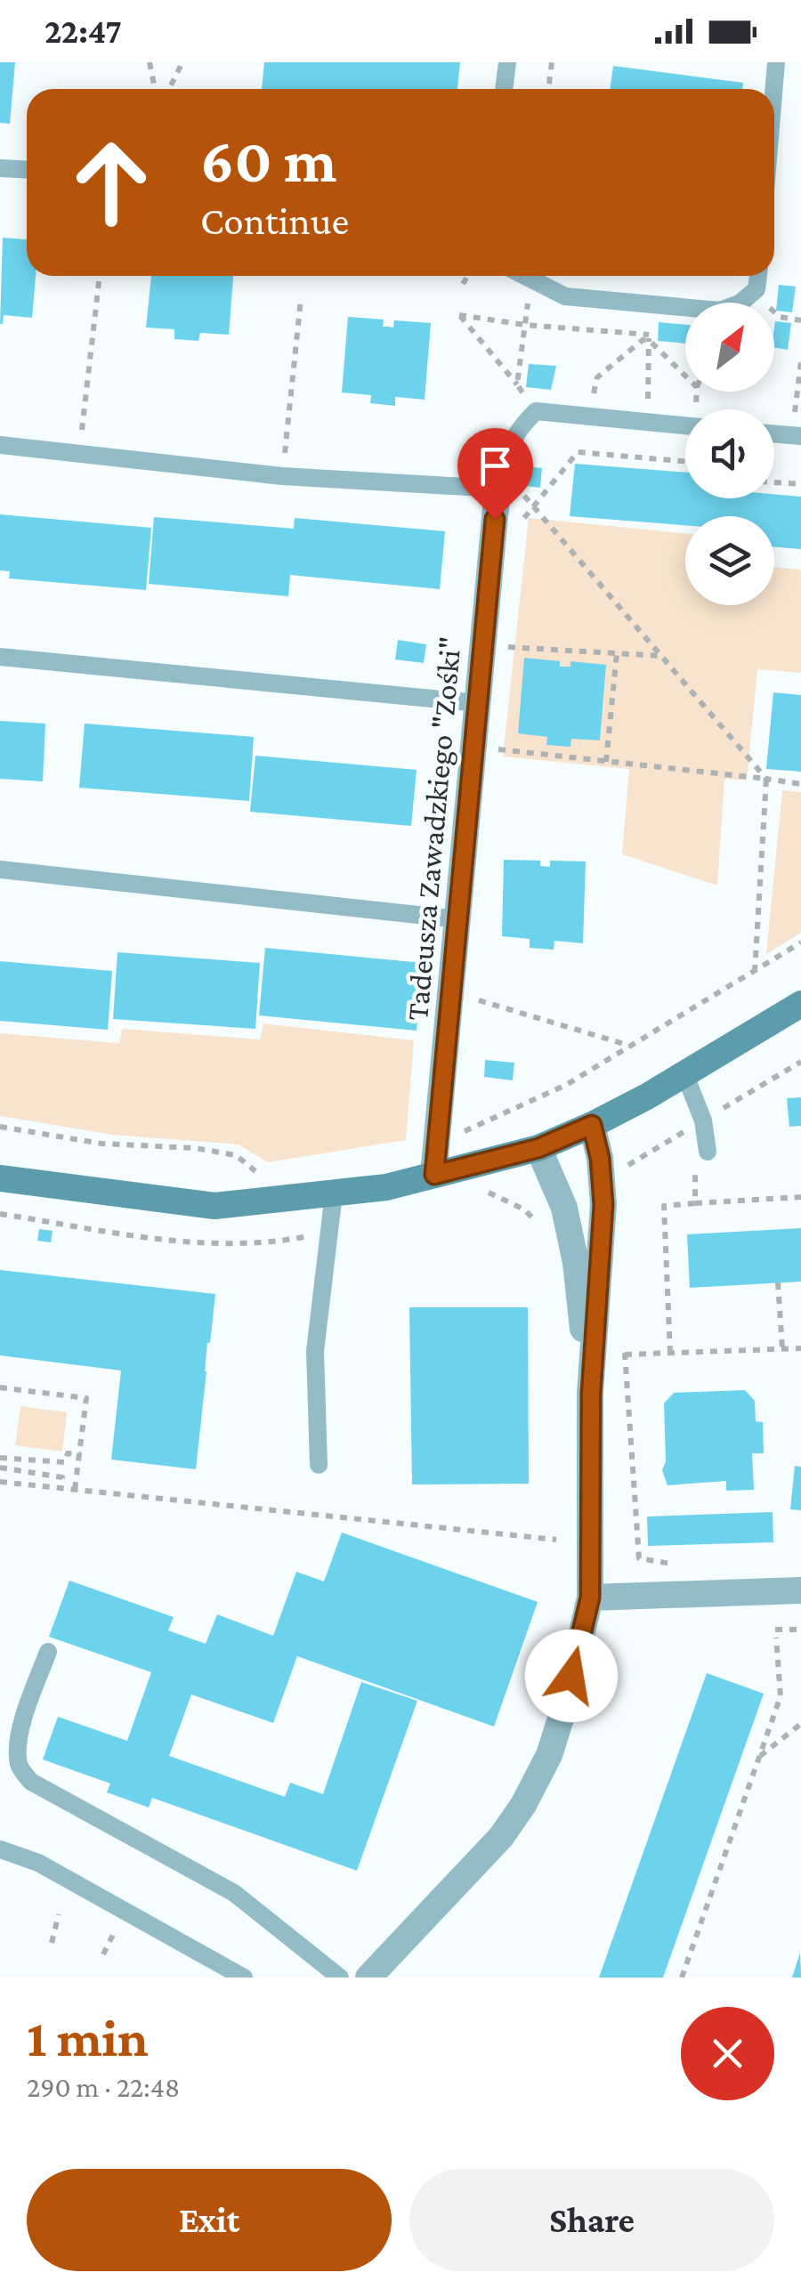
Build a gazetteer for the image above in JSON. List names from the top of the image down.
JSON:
{
  "streets": {
    "street": ["Tadeusza Zawadzkiego \"Zośki\""]
  },
  "north": "top right",
  "page": {
    "status": "22:47",
    "turn": ["60 m", "Continue"],
    "heading": ["1 min", "290 m · 22:48"],
    "buttons": ["Exit", "Share"]
  }
}
